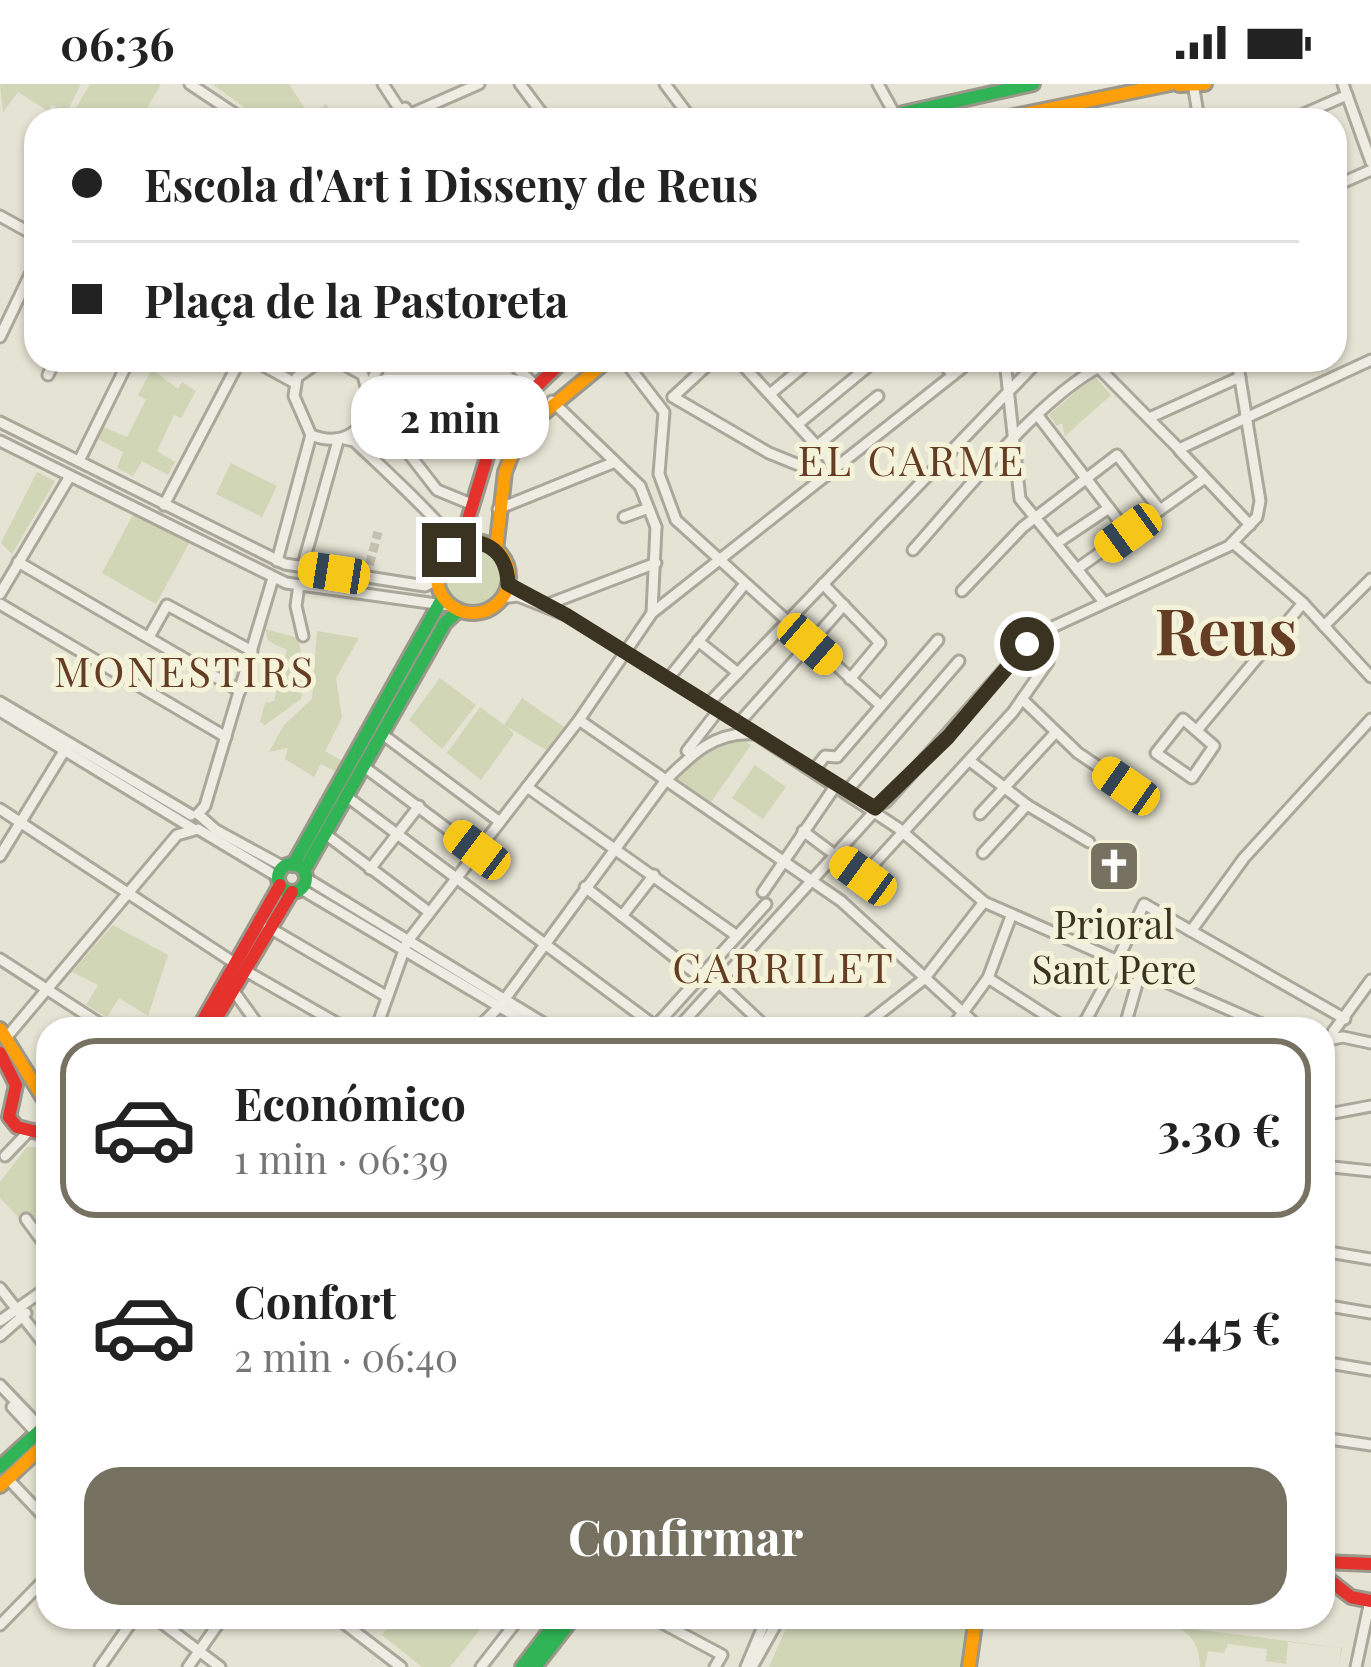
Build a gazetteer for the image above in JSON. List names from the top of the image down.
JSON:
{
  "districts": [
    "EL CARME",
    "Reus",
    "MONESTIRS",
    "CARRILET"
  ],
  "places": {
    "church": ["Prioral Sant Pere"]
  },
  "page": {
    "status": "06:36",
    "banner": ["Escola d'Art i Disseny de Reus", "Plaça de la Pastoreta"],
    "bubble": "2 min",
    "list": [
      {
        "name": "Económico",
        "note": "1 min · 06:39",
        "value": "3.30 €"
      },
      {
        "name": "Confort",
        "note": "2 min · 06:40",
        "value": "4.45 €"
      }
    ],
    "buttons": "Confirmar"
  }
}
